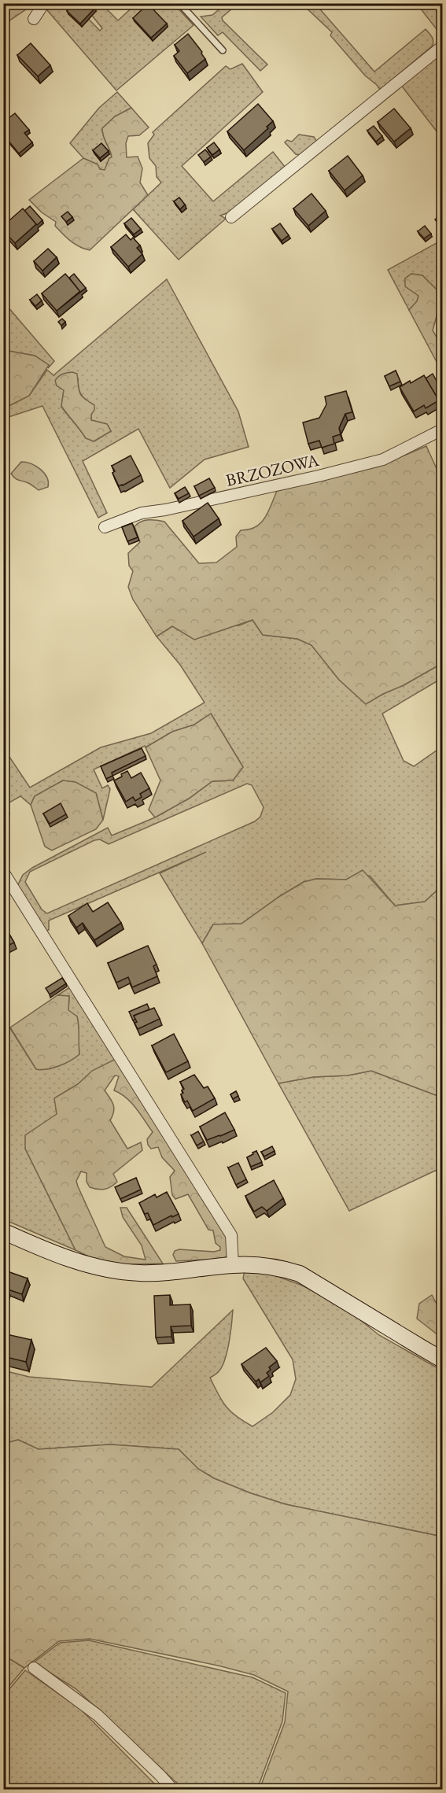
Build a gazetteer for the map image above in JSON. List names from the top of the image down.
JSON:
{
  "streets": {
    "street": ["BRZOZOWA"]
  }
}
